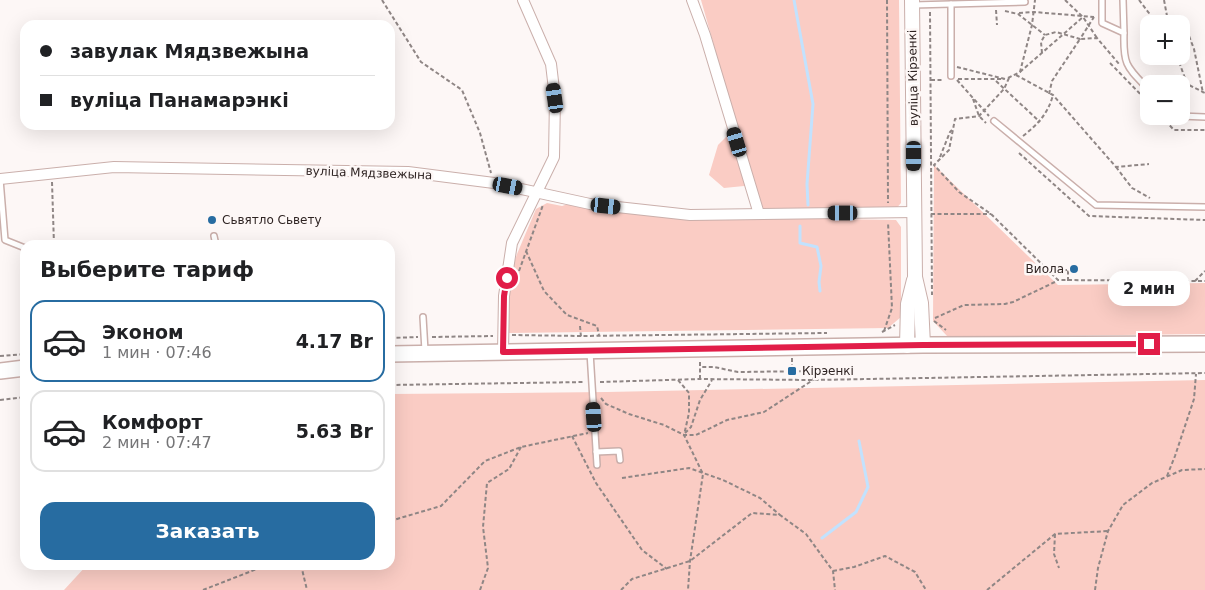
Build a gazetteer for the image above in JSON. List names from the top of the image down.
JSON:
{
  "streets": {
    "street": ["вуліца Кірэенкі", "вуліца Мядзвежына"]
  },
  "crossings": [
    ["вуліца Кірэенкі", "вуліца Мядзвежына"]
  ],
  "places": {
    "other": ["Сьвятло Сьвету", "Виола"],
    "transit": ["Кірэенкі"]
  },
  "page": {
    "map_buttons": ["+", "−"],
    "banner": ["завулак Мядзвежына", "вуліца Панамарэнкі"],
    "heading": "Выберите тариф",
    "bubble": "2 мин",
    "list": [
      {
        "name": "Эконом",
        "note": "1 мин · 07:46",
        "value": "4.17 Br"
      },
      {
        "name": "Комфорт",
        "note": "2 мин · 07:47",
        "value": "5.63 Br"
      }
    ],
    "buttons": "Заказать"
  }
}
